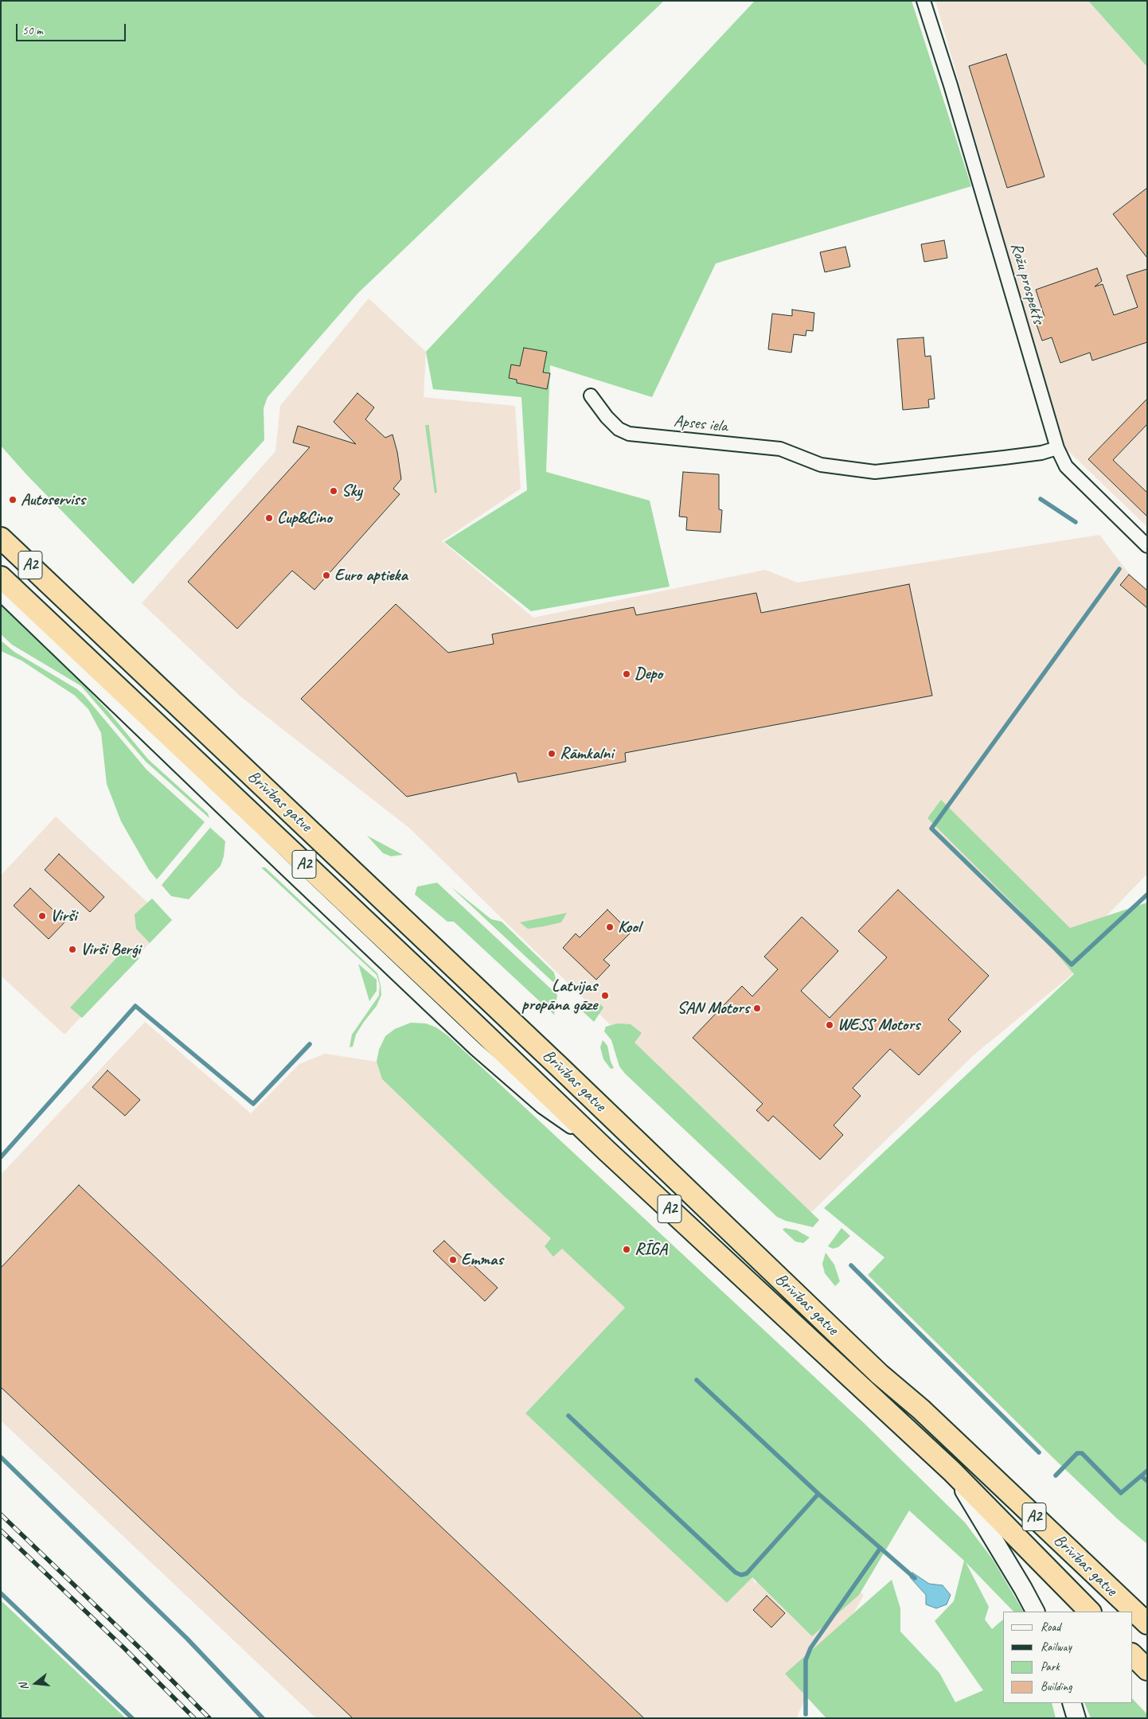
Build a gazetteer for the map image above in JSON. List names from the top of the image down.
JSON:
{
  "streets": {
    "highway": ["A2", "Brīvības gatve"],
    "street": ["Rožu prospekts", "Apses iela"]
  },
  "crossings": [
    ["Rožu prospekts", "Apses iela"]
  ],
  "places": [
    "Sky",
    "Autoserviss",
    "Cup&Cino",
    "Euro aptieka",
    "Depo",
    "Rāmkalni",
    "Virši",
    "Kool",
    "Virši Berģi",
    "Latvijas propāna gāze",
    "SAN Motors",
    "WESS Motors",
    "RĪGA",
    "Emmas"
  ],
  "legend": [
    "Road",
    "Railway",
    "Park",
    "Building"
  ],
  "scale_bar": "50 m",
  "north": "left"
}
